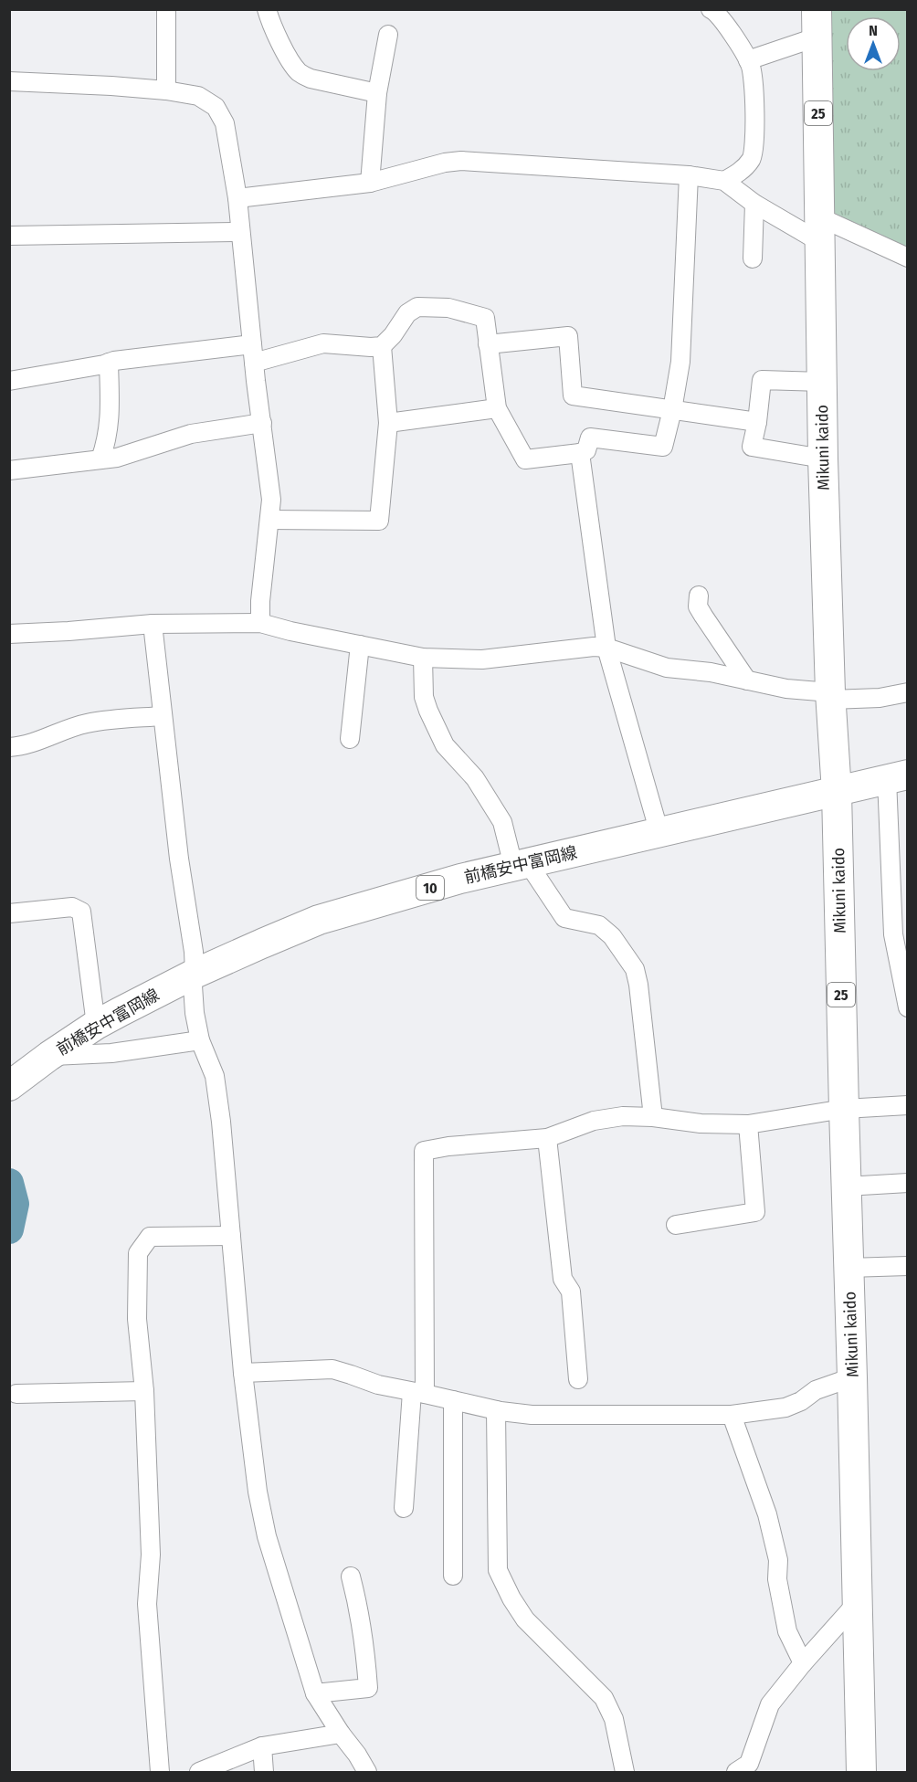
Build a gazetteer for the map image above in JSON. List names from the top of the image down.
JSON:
{
  "streets": {
    "main road": [
      "25",
      "Mikuni kaido",
      "前橋安中富岡線",
      "10"
    ]
  },
  "crossings": [
    ["Mikuni kaido", "前橋安中富岡線"]
  ],
  "north": "top"
}
